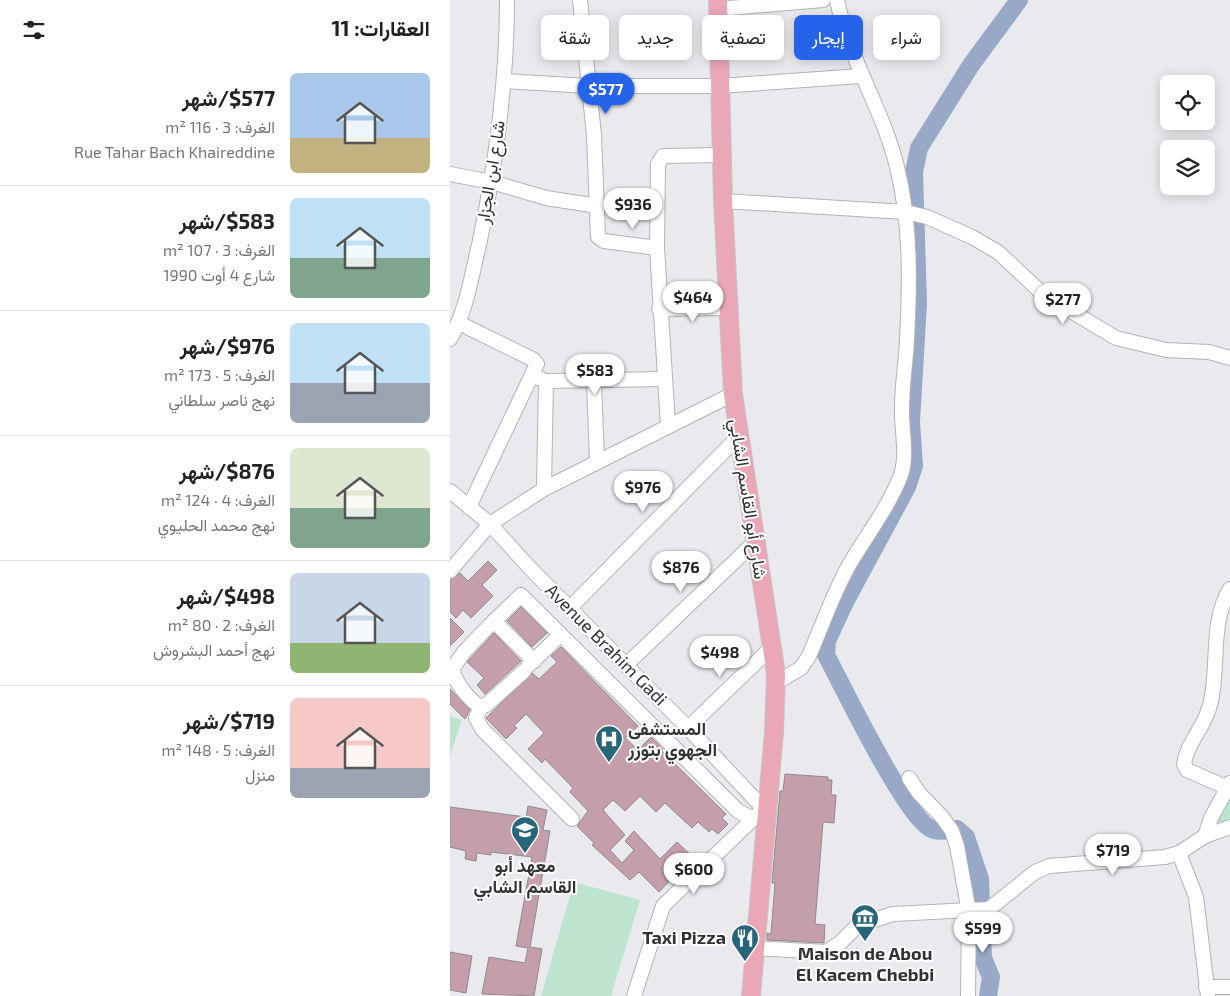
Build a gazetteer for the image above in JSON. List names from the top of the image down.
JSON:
{
  "streets": {
    "main road": ["شارع أبو القاسم الشابي"],
    "street": ["شارع ابن الجزار", "Avenue Brahim Gadi"]
  },
  "crossings": [
    ["شارع أبو القاسم الشابي", "Avenue Brahim Gadi"]
  ],
  "places": {
    "hospital": ["المستشفى الجهوي بتوزر"],
    "school or university": ["معهد أبو القاسم الشابي"],
    "museum": ["Maison de Abou El Kacem Chebbi"],
    "restaurant": ["Taxi Pizza"]
  },
  "page": {
    "heading": "العقارات: 11",
    "chip": [
      "شراء",
      "إيجار",
      "تصفية",
      "جديد",
      "شقة"
    ],
    "list": [
      {
        "name": "$577/شهر",
        "note": "الغرف: 3 · 116 m² · Rue Tahar Bach Khaireddine"
      },
      {
        "name": "$583/شهر",
        "note": "الغرف: 3 · 107 m² · شارع 4 أوت 1990"
      },
      {
        "name": "$976/شهر",
        "note": "الغرف: 5 · 173 m² · نهج ناصر سلطاني"
      },
      {
        "name": "$876/شهر",
        "note": "الغرف: 4 · 124 m² · نهج محمد الحليوي"
      },
      {
        "name": "$498/شهر",
        "note": "الغرف: 2 · 80 m² · نهج أحمد البشروش"
      },
      {
        "name": "$719/شهر",
        "note": "الغرف: 5 · 148 m² · منزل"
      }
    ],
    "price": [
      "$577",
      "$936",
      "$464",
      "$277",
      "$583",
      "$976",
      "$876",
      "$498",
      "$719",
      "$600",
      "$599"
    ]
  }
}
